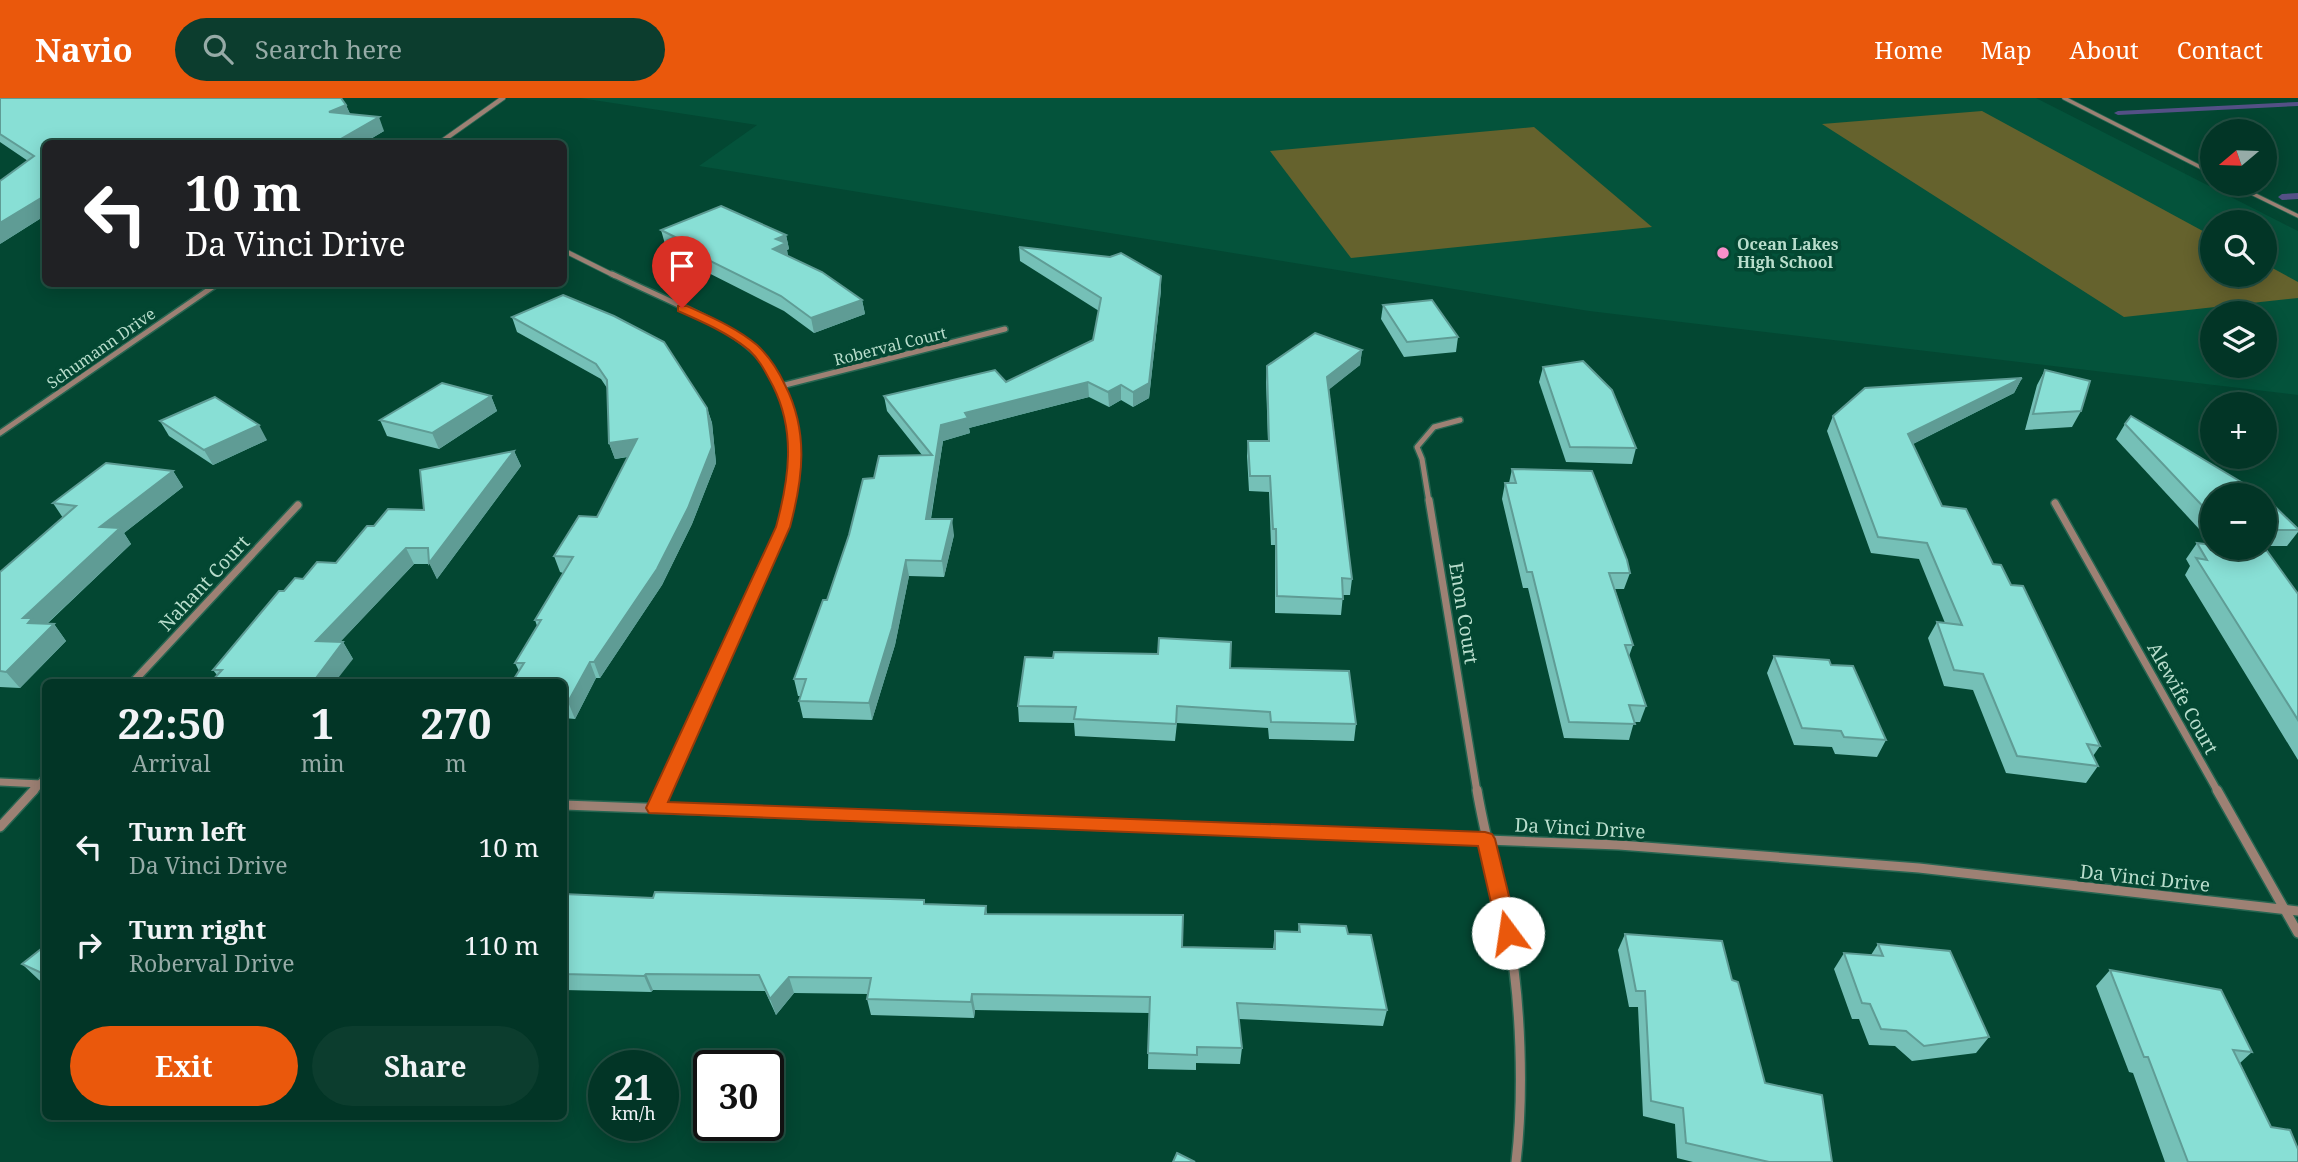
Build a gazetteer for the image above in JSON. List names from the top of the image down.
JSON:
{
  "streets": {
    "street": [
      "Roberval Court",
      "Schumann Drive",
      "Nahant Court",
      "Enon Court",
      "Alewife Court",
      "Da Vinci Drive"
    ]
  },
  "crossings": [
    ["Enon Court", "Da Vinci Drive"],
    ["Alewife Court", "Da Vinci Drive"]
  ],
  "places": ["Ocean Lakes High School"],
  "north": "left",
  "page": {
    "header": "Navio",
    "search": "Search here",
    "nav": [
      "Home",
      "Map",
      "About",
      "Contact"
    ],
    "map_buttons": ["+", "−"],
    "turn": ["10 m", "Da Vinci Drive"],
    "eta": [
      "22:50",
      "Arrival",
      "1",
      "min",
      "270",
      "m"
    ],
    "list": [
      {
        "name": "Turn left",
        "note": "Da Vinci Drive",
        "value": "10 m"
      },
      {
        "name": "Turn right",
        "note": "Roberval Drive",
        "value": "110 m"
      }
    ],
    "buttons": ["Exit", "Share"],
    "speed": "21 km/h",
    "limit": "30"
  }
}
